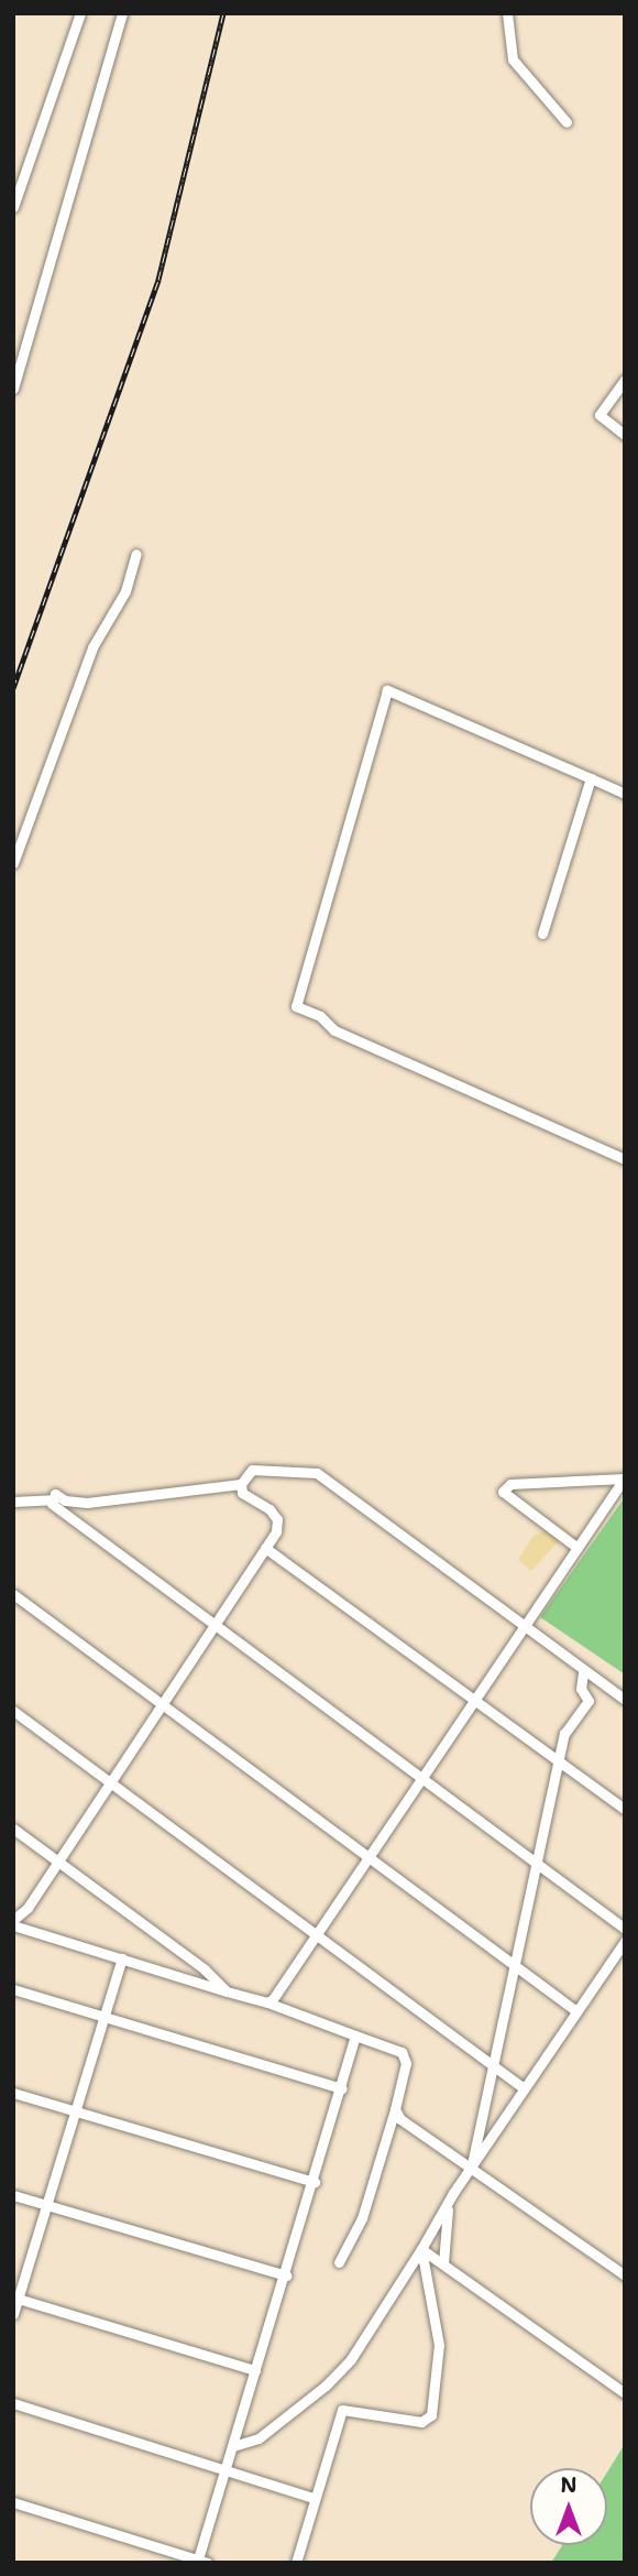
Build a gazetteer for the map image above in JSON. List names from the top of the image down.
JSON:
{
  "north": "top"
}
